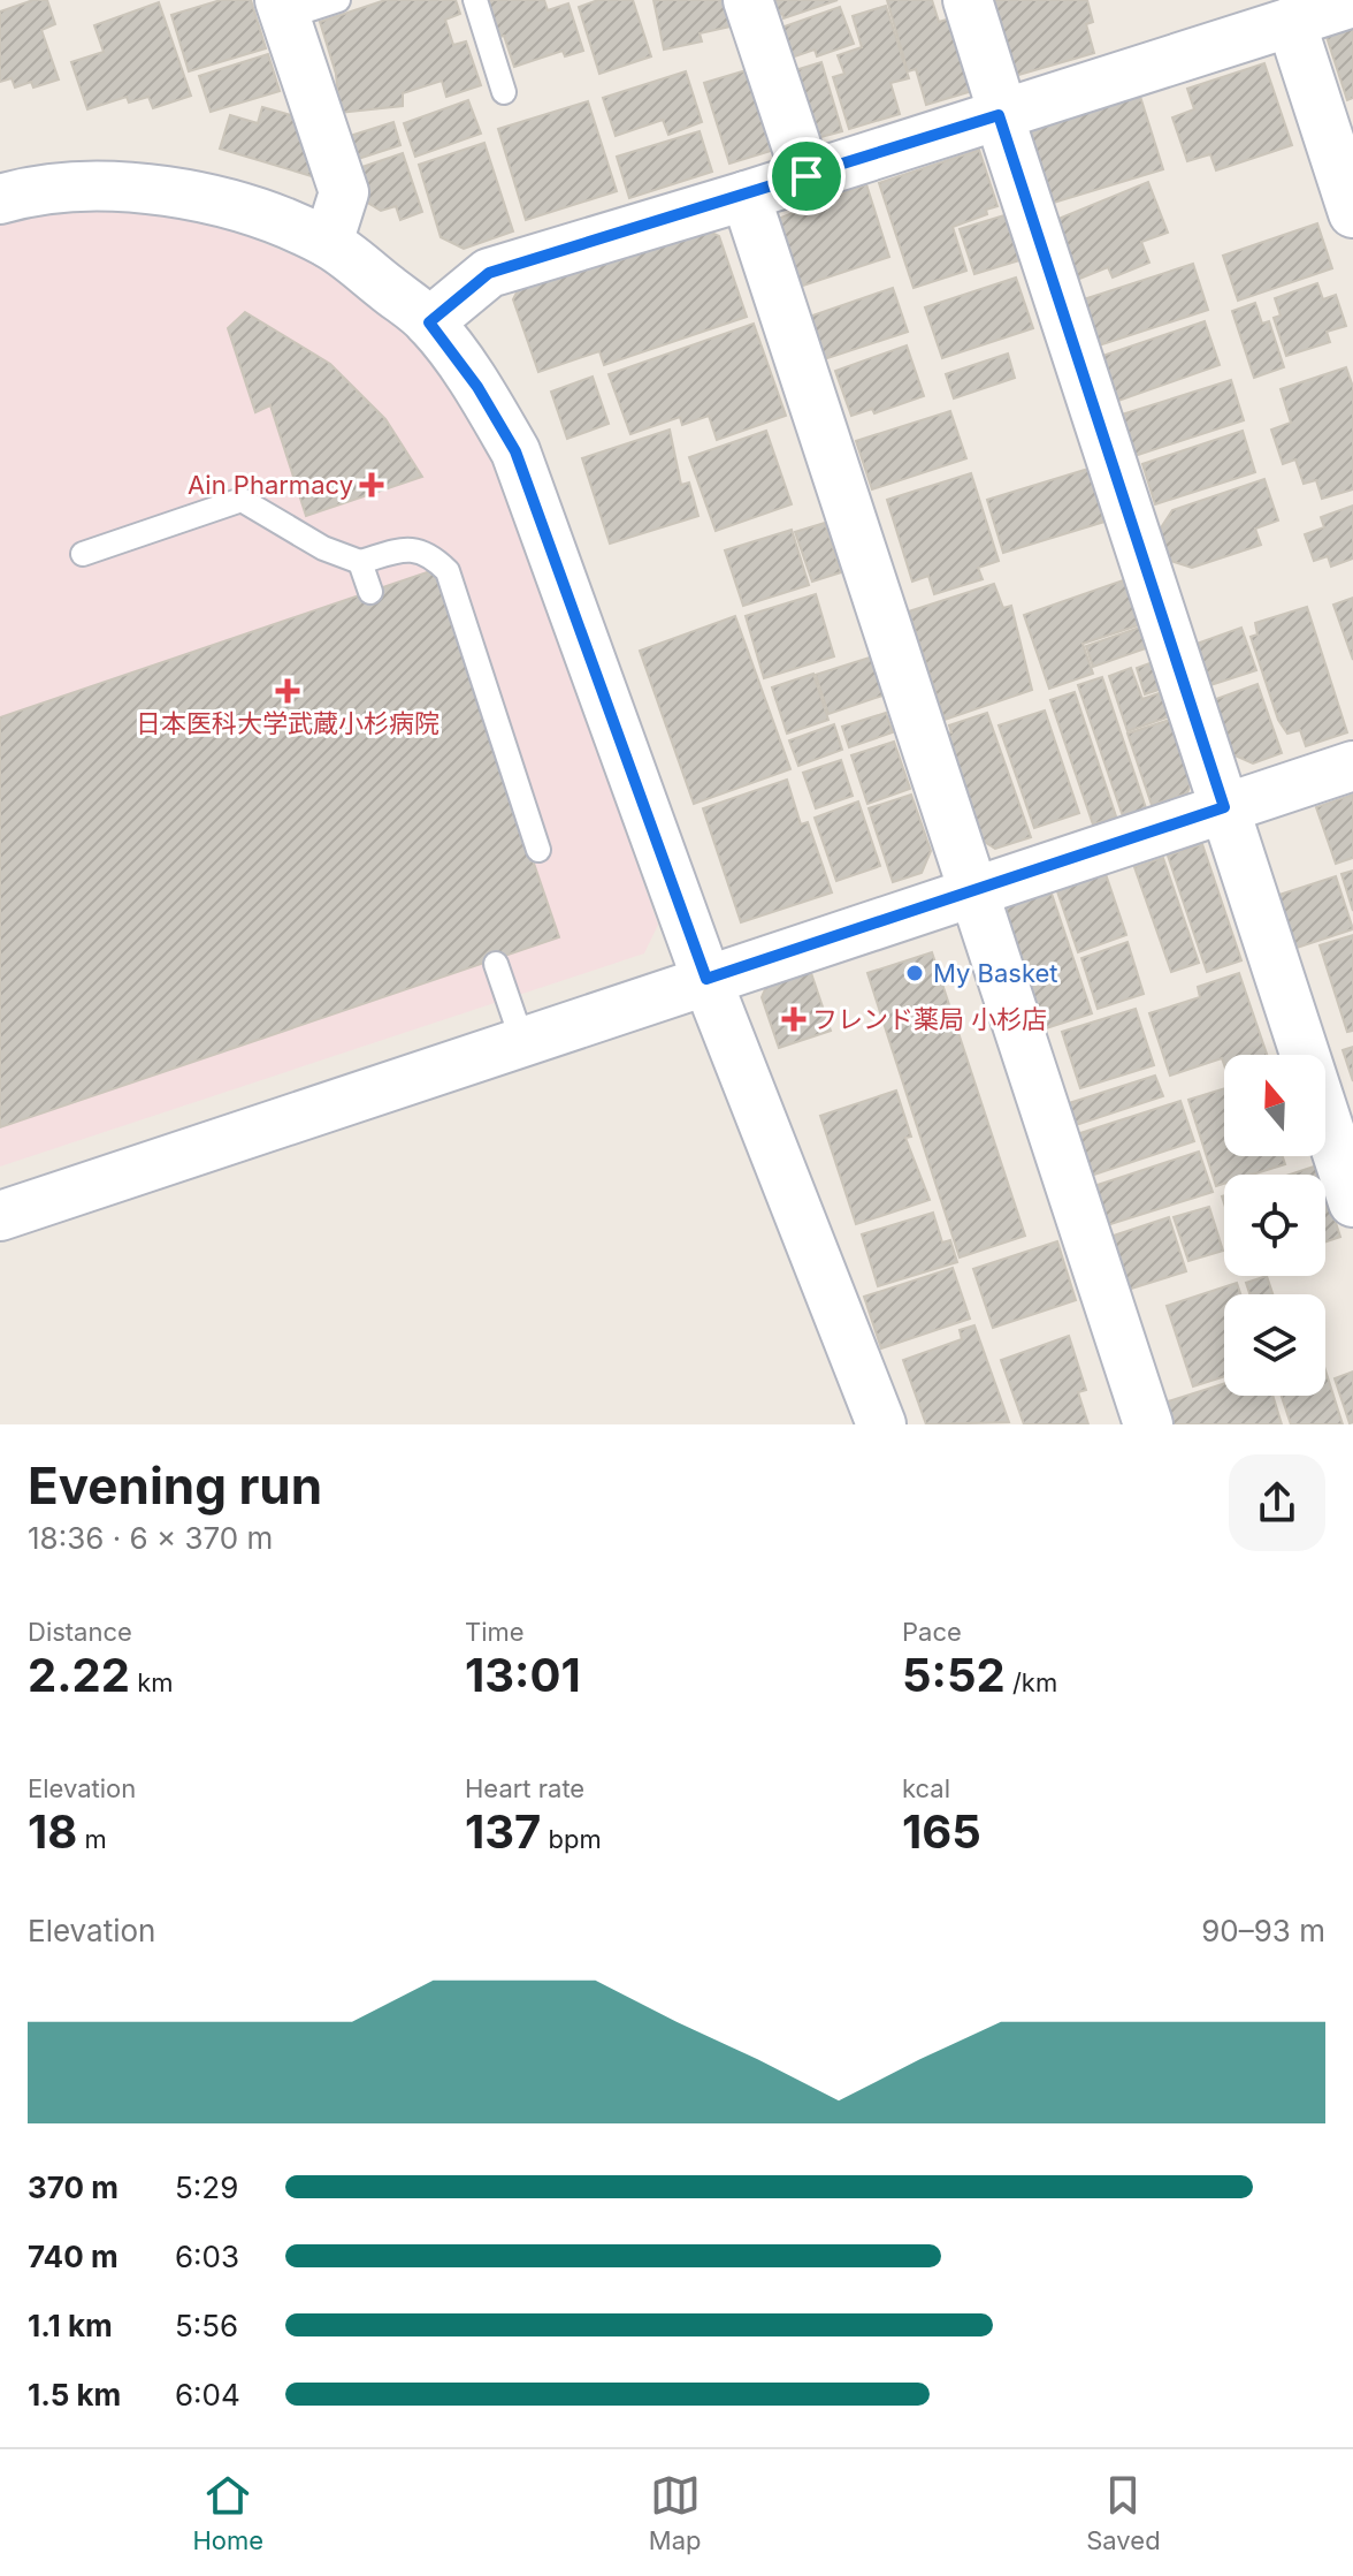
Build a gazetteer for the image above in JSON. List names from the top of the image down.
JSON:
{
  "places": {
    "health": ["Ain Pharmacy", "日本医科大学武蔵小杉病院", "フレンド薬局 小杉店"],
    "other": ["My Basket"]
  },
  "north": "top",
  "page": {
    "heading": ["Evening run", "18:36 · 6 × 370 m"],
    "stats": [
      ["Distance", "2.22 km"],
      ["Time", "13:01"],
      ["Pace", "5:52 /km"],
      ["Elevation", "18 m"],
      ["Heart rate", "137 bpm"],
      ["kcal", "165"]
    ],
    "chart": ["Elevation", "90–93 m"],
    "list": [
      {
        "name": "370 m",
        "note": "5:29"
      },
      {
        "name": "740 m",
        "note": "6:03"
      },
      {
        "name": "1.1 km",
        "note": "5:56"
      },
      {
        "name": "1.5 km",
        "note": "6:04"
      }
    ],
    "tabs": ["Home", "Map", "Saved"]
  }
}
